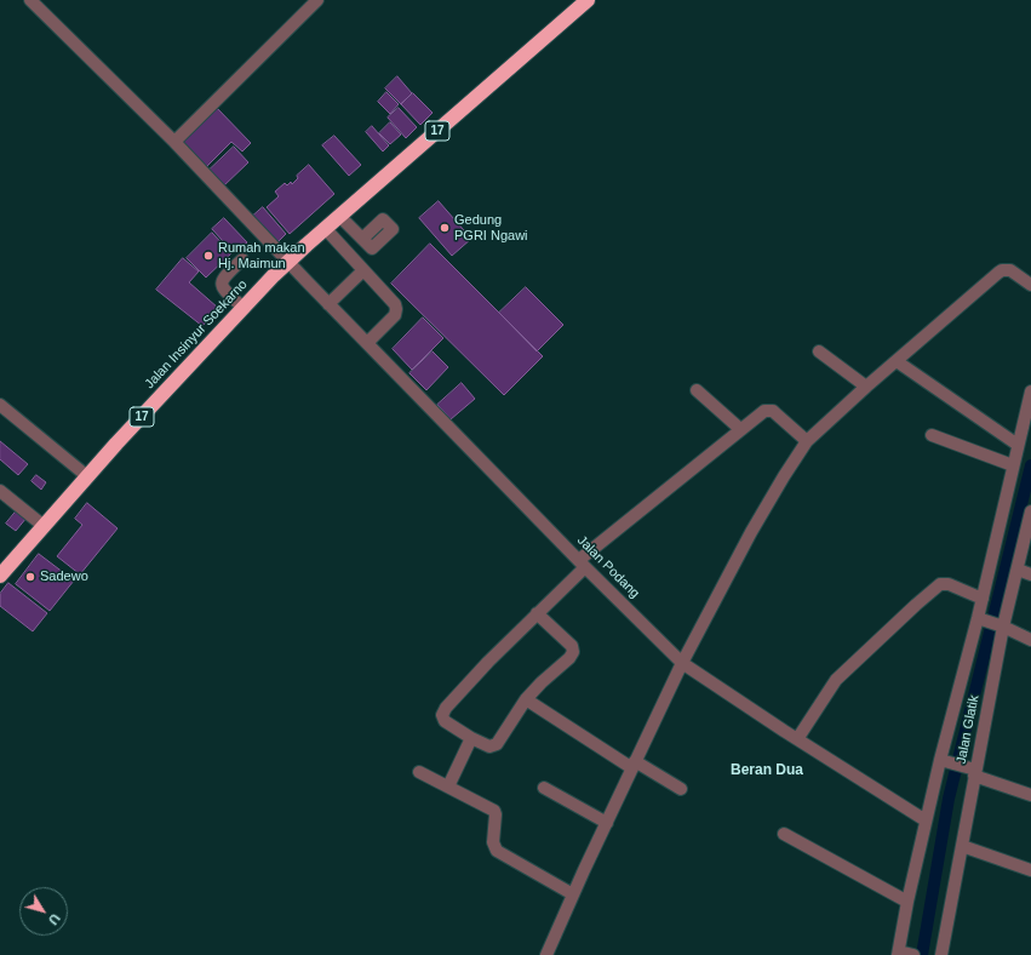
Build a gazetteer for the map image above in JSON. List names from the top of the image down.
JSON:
{
  "streets": {
    "highway": ["17", "Jalan Insinyur Soekarno"],
    "street": ["Jalan Podang", "Jalan Glatik"]
  },
  "crossings": [
    ["Jalan Insinyur Soekarno", "Jalan Podang"]
  ],
  "districts": ["Beran Dua"],
  "places": ["Gedung PGRI Ngawi", "Rumah makan Hj. Maimun", "Sadewo"],
  "north": "bottom right"
}
